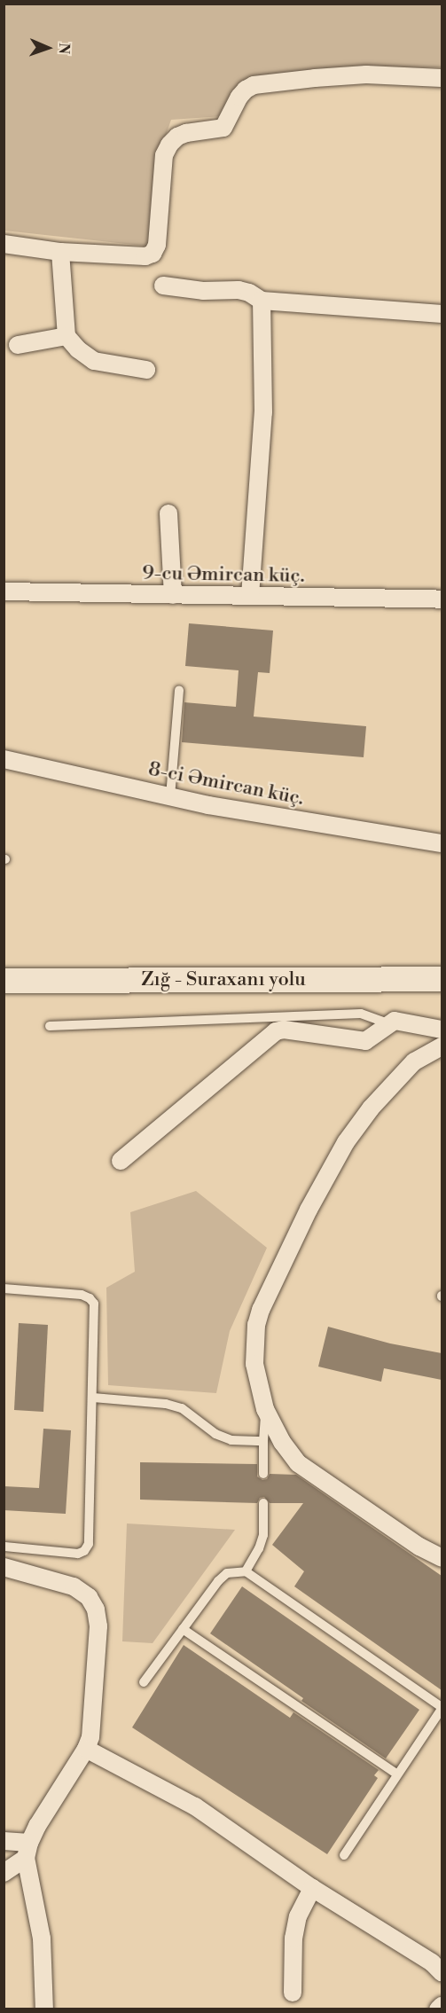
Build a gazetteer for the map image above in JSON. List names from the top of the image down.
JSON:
{
  "streets": {
    "main road": ["Zığ - Suraxanı yolu"],
    "street": ["9-cu Əmircan küç.", "8-ci Əmircan küç."]
  },
  "north": "right"
}
